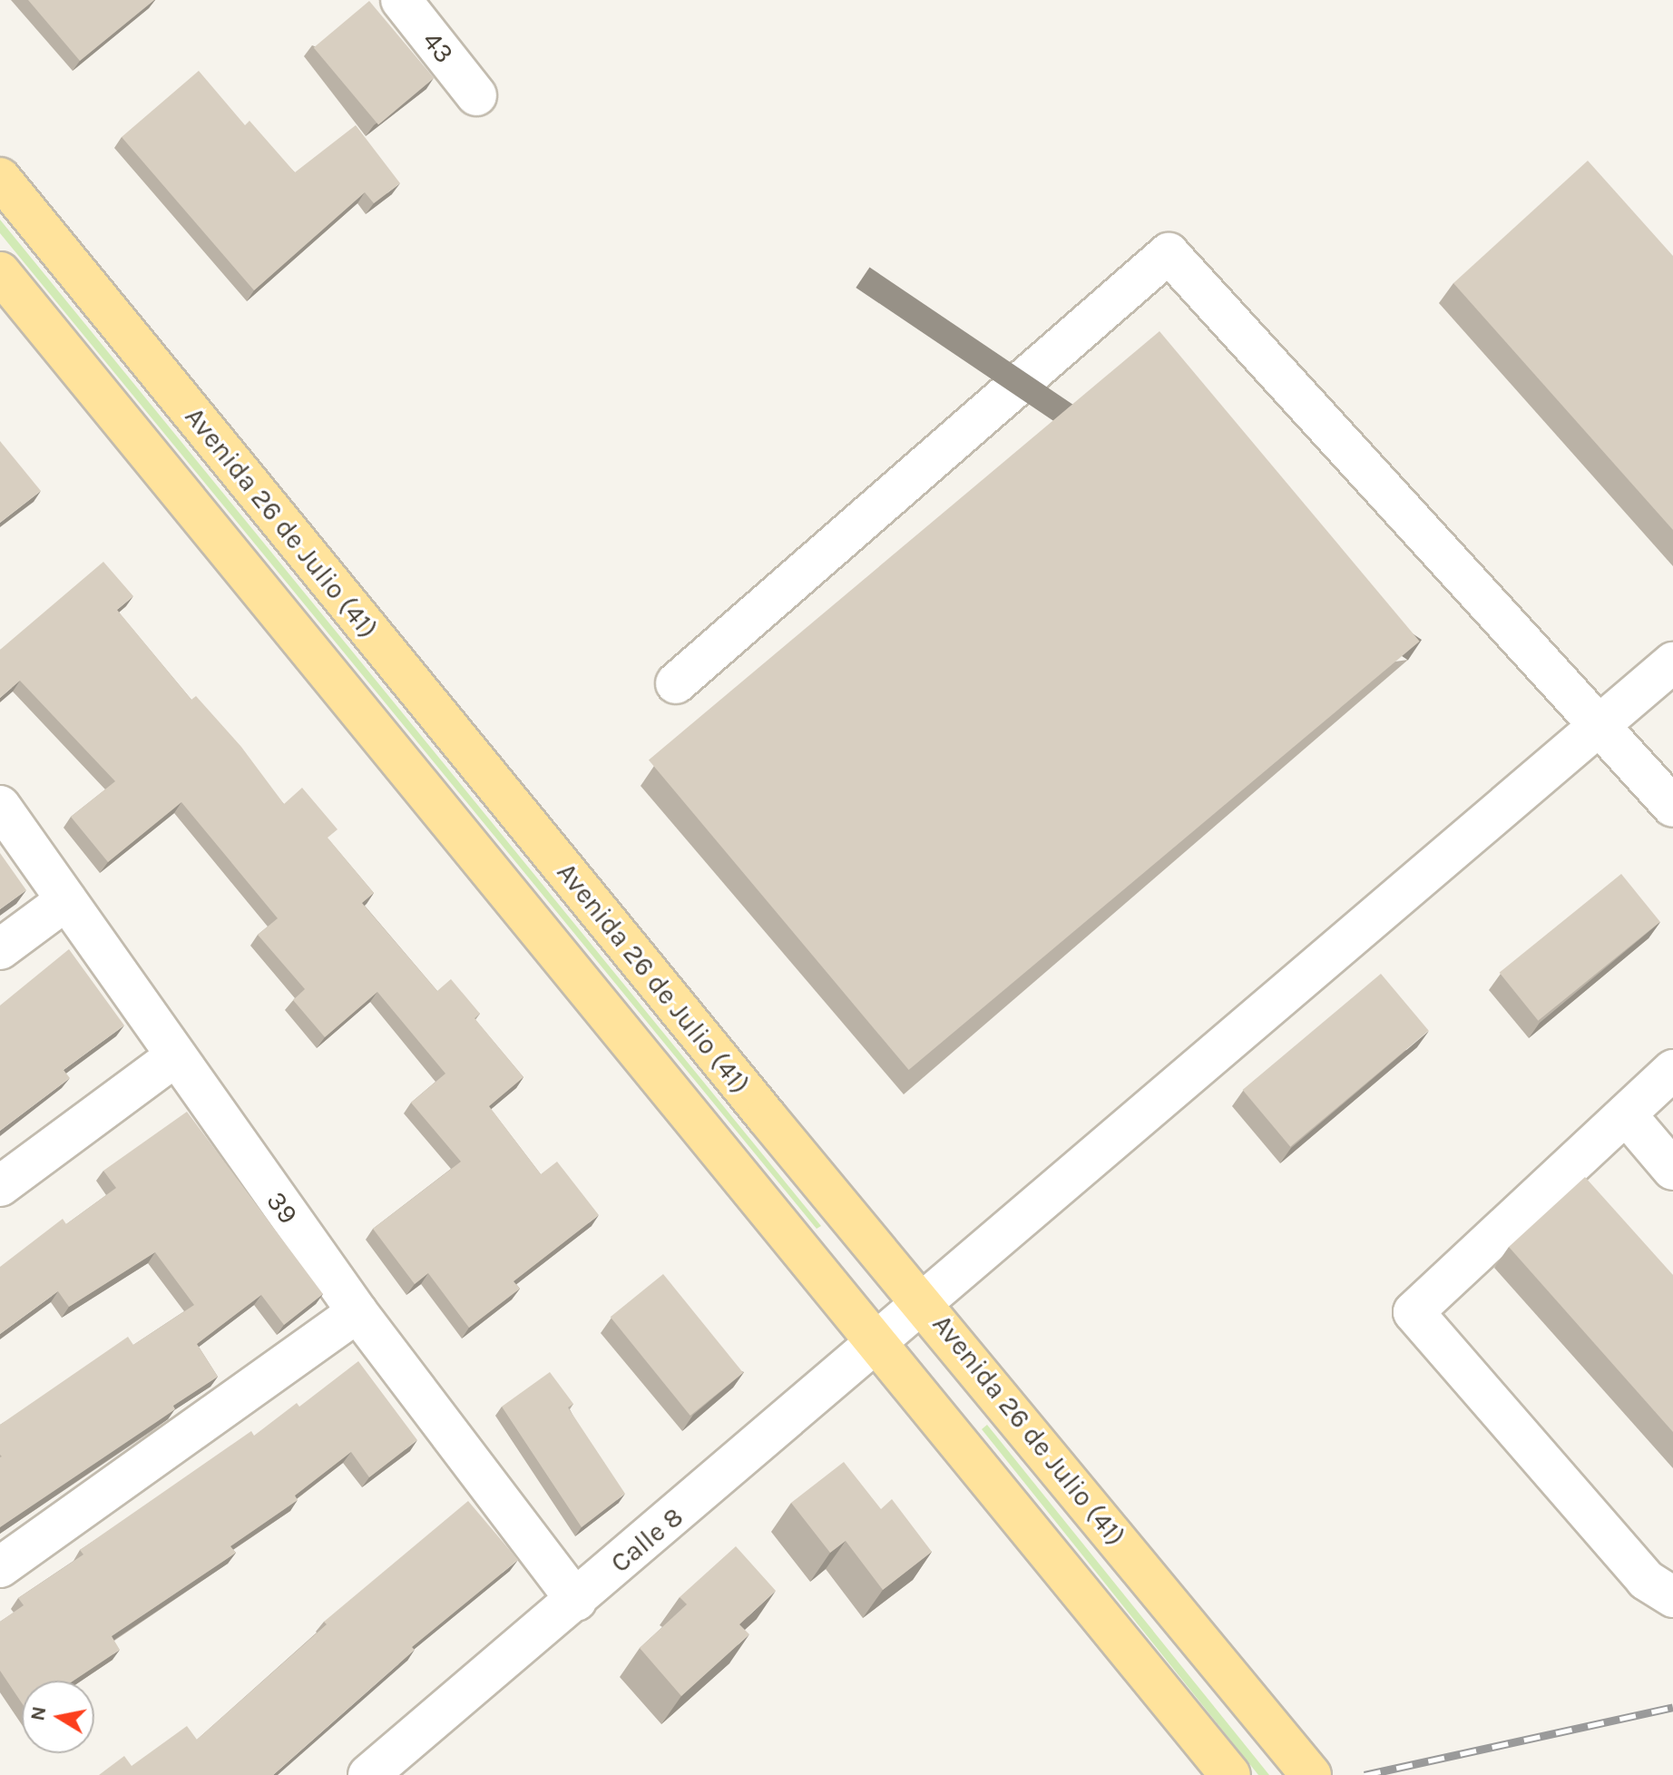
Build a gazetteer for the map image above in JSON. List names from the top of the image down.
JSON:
{
  "streets": {
    "main road": ["Avenida 26 de Julio (41)"],
    "street": ["43", "39", "Calle 8"]
  },
  "crossings": [
    ["Avenida 26 de Julio (41)", "Calle 8"],
    ["39", "Calle 8"]
  ],
  "north": "left"
}
